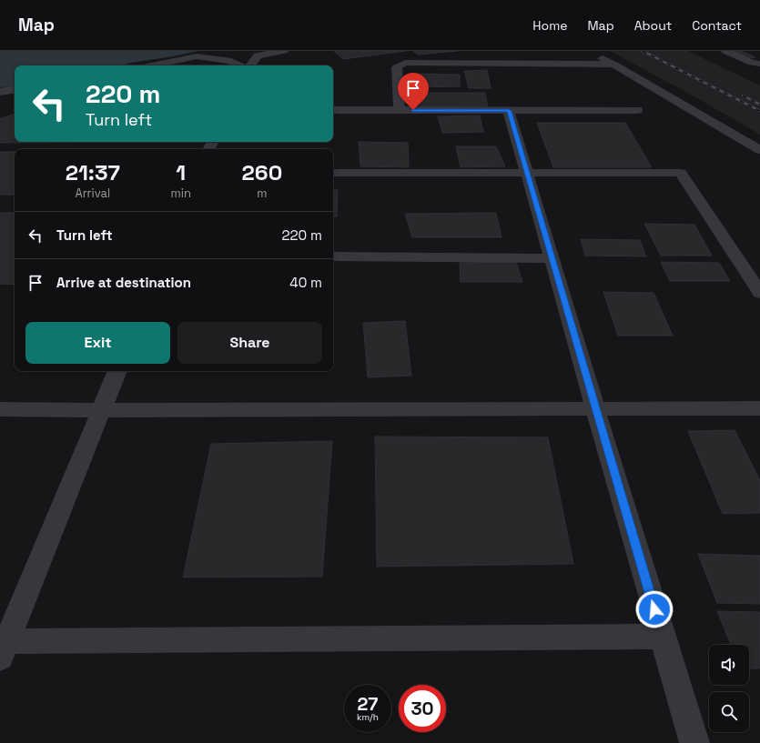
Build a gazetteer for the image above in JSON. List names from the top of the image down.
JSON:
{
  "page": {
    "header": "Map",
    "nav": [
      "Home",
      "Map",
      "About",
      "Contact"
    ],
    "turn": ["220 m", "Turn left"],
    "eta": [
      "21:37",
      "Arrival",
      "1",
      "min",
      "260",
      "m"
    ],
    "list": [
      {
        "name": "Turn left",
        "value": "220 m"
      },
      {
        "name": "Arrive at destination",
        "value": "40 m"
      }
    ],
    "buttons": ["Exit", "Share"],
    "speed": "27 km/h",
    "limit": "30"
  }
}
